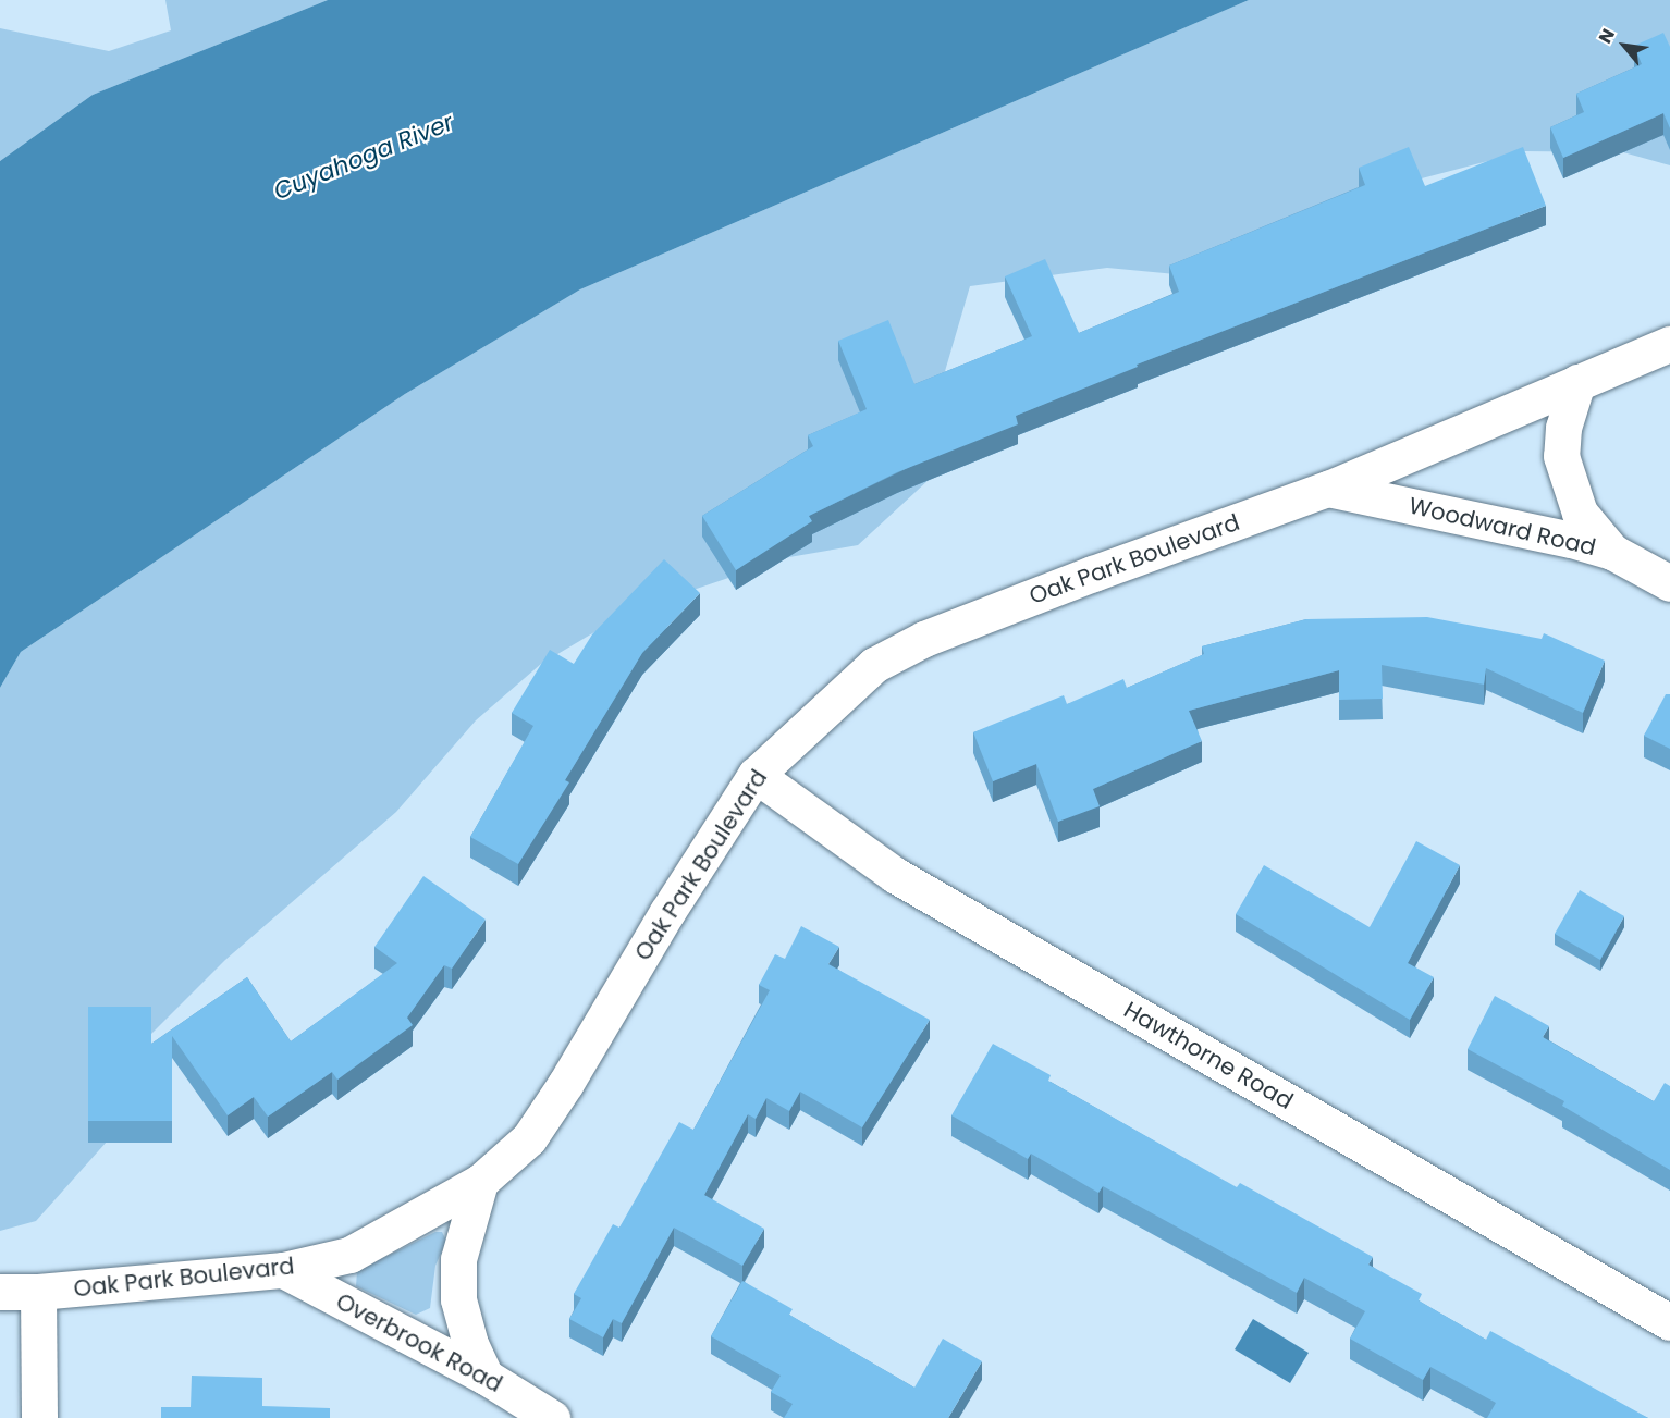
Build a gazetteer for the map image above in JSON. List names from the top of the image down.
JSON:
{
  "streets": {
    "street": [
      "Woodward Road",
      "Oak Park Boulevard",
      "Hawthorne Road",
      "Overbrook Road"
    ]
  },
  "crossings": [
    ["Woodward Road", "Oak Park Boulevard"],
    ["Oak Park Boulevard", "Hawthorne Road"],
    ["Oak Park Boulevard", "Overbrook Road"]
  ],
  "water": ["Cuyahoga River"],
  "north": "top left"
}
